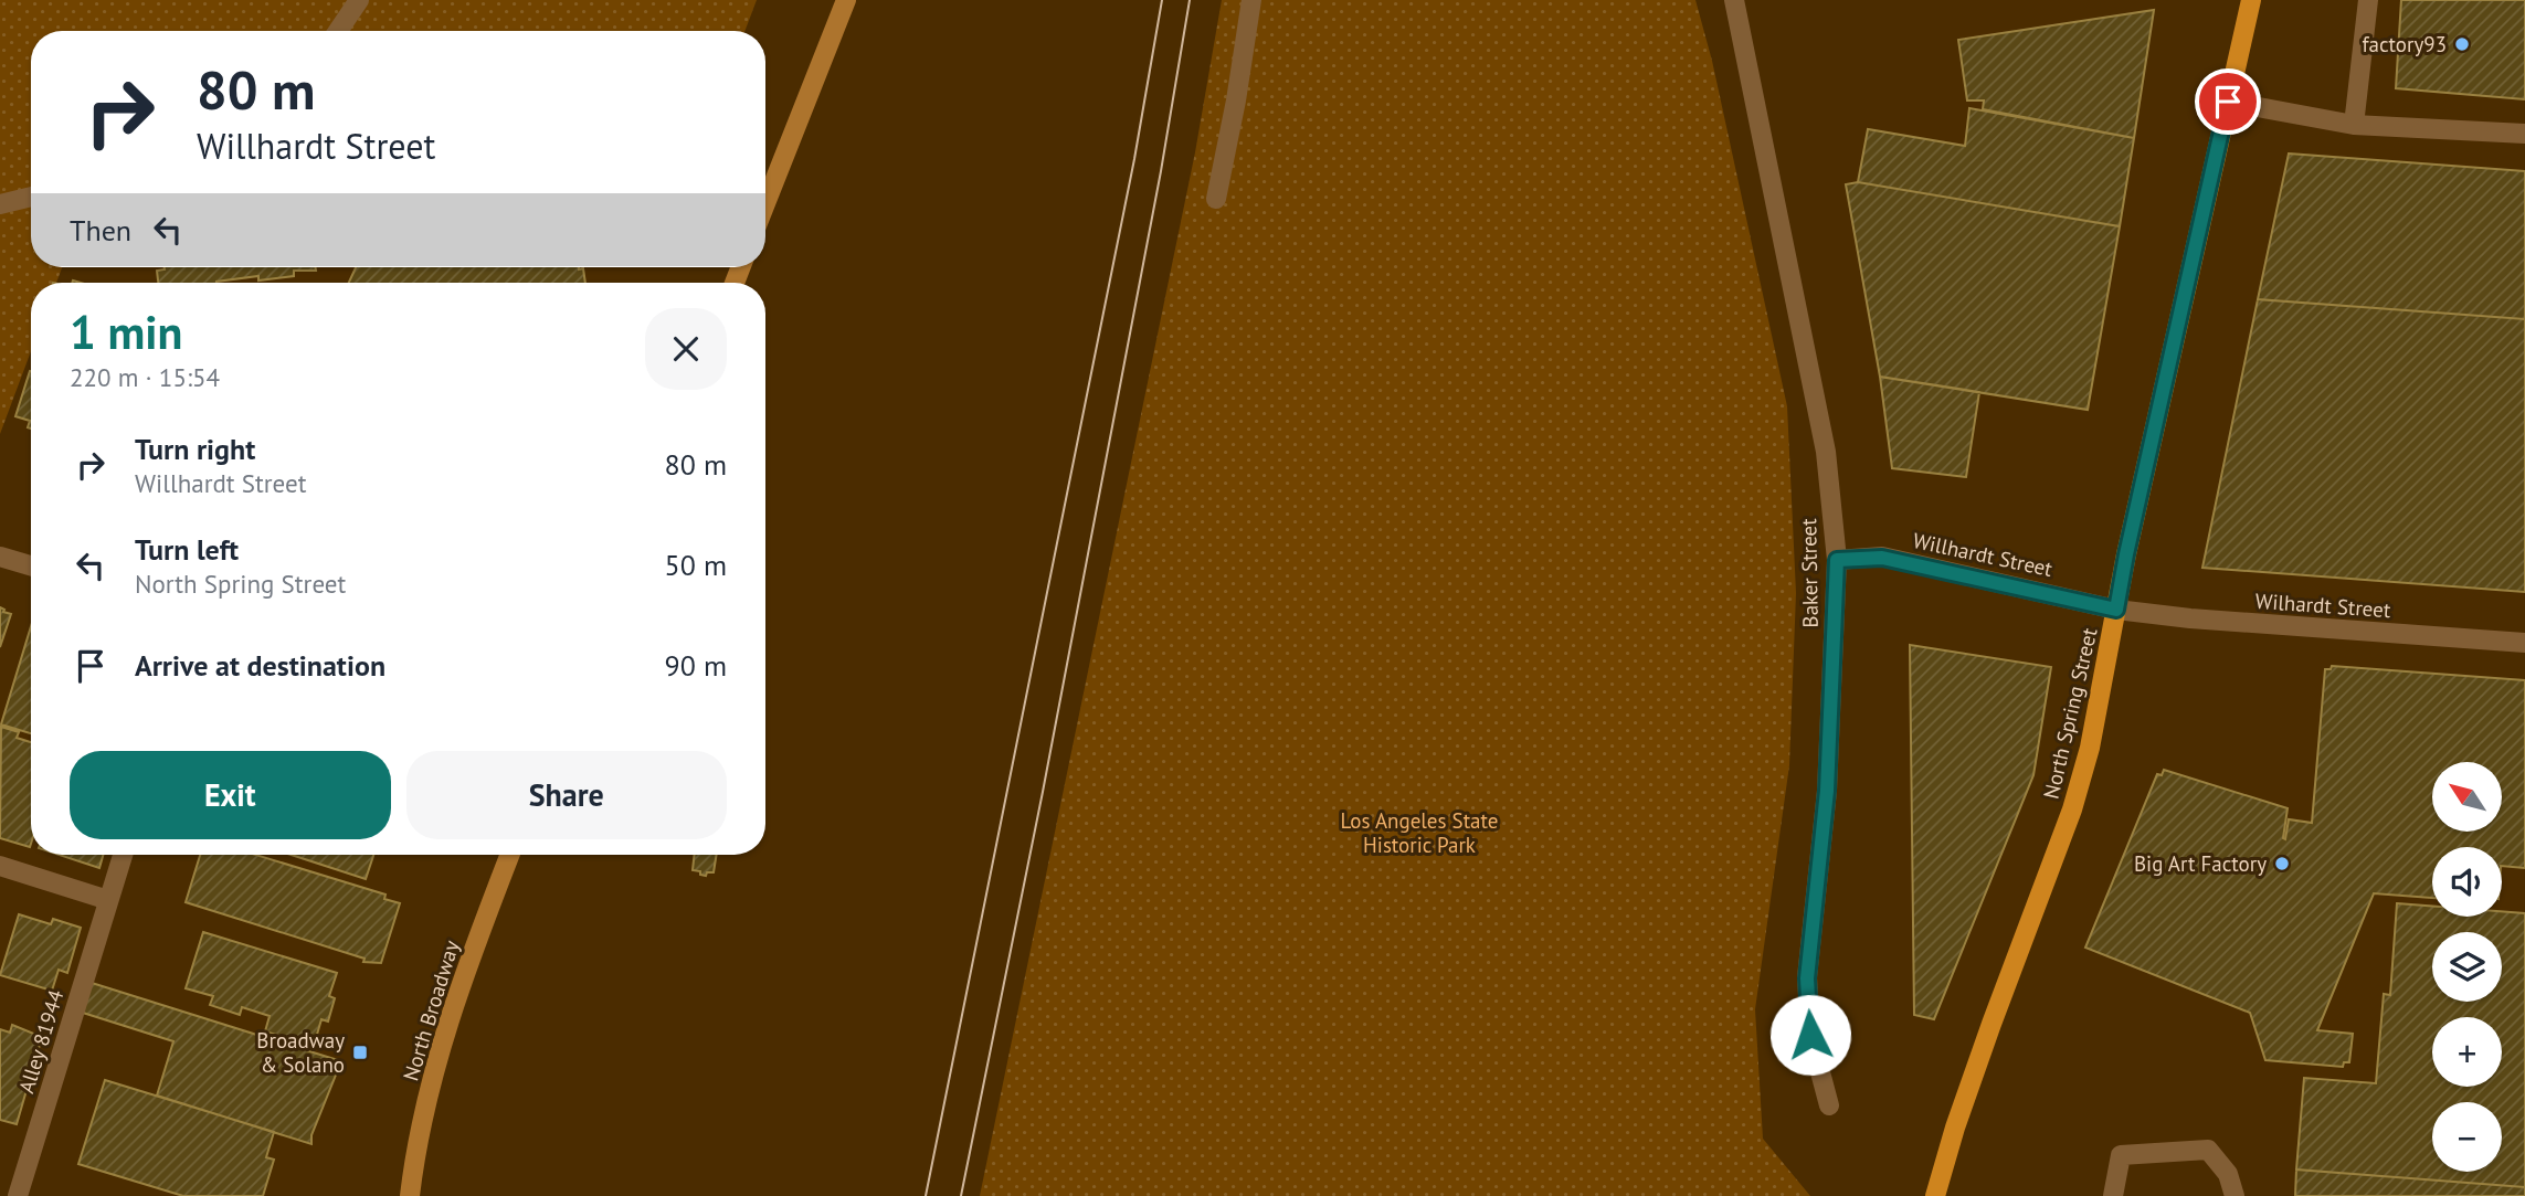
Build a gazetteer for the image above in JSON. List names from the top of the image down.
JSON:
{
  "streets": {
    "main road": ["North Spring Street", "North Broadway"],
    "street": [
      "Willhardt Street",
      "Baker Street",
      "Wilhardt Street",
      "Alley 81944"
    ]
  },
  "crossings": [
    ["Willhardt Street", "Baker Street"],
    ["Willhardt Street", "Wilhardt Street"],
    ["Willhardt Street", "North Spring Street"],
    ["Wilhardt Street", "North Spring Street"]
  ],
  "parks": ["Los Angeles State Historic Park"],
  "places": {
    "other": ["factory93", "Big Art Factory"],
    "transit": ["Broadway & Solano"]
  },
  "north": "top left",
  "page": {
    "turn": ["80 m", "Willhardt Street"],
    "then": "Then",
    "heading": ["1 min", "220 m · 15:54"],
    "list": [
      {
        "name": "Turn right",
        "note": "Willhardt Street",
        "value": "80 m"
      },
      {
        "name": "Turn left",
        "note": "North Spring Street",
        "value": "50 m"
      },
      {
        "name": "Arrive at destination",
        "value": "90 m"
      }
    ],
    "buttons": ["Exit", "Share"],
    "map_buttons": ["+", "−"]
  }
}
